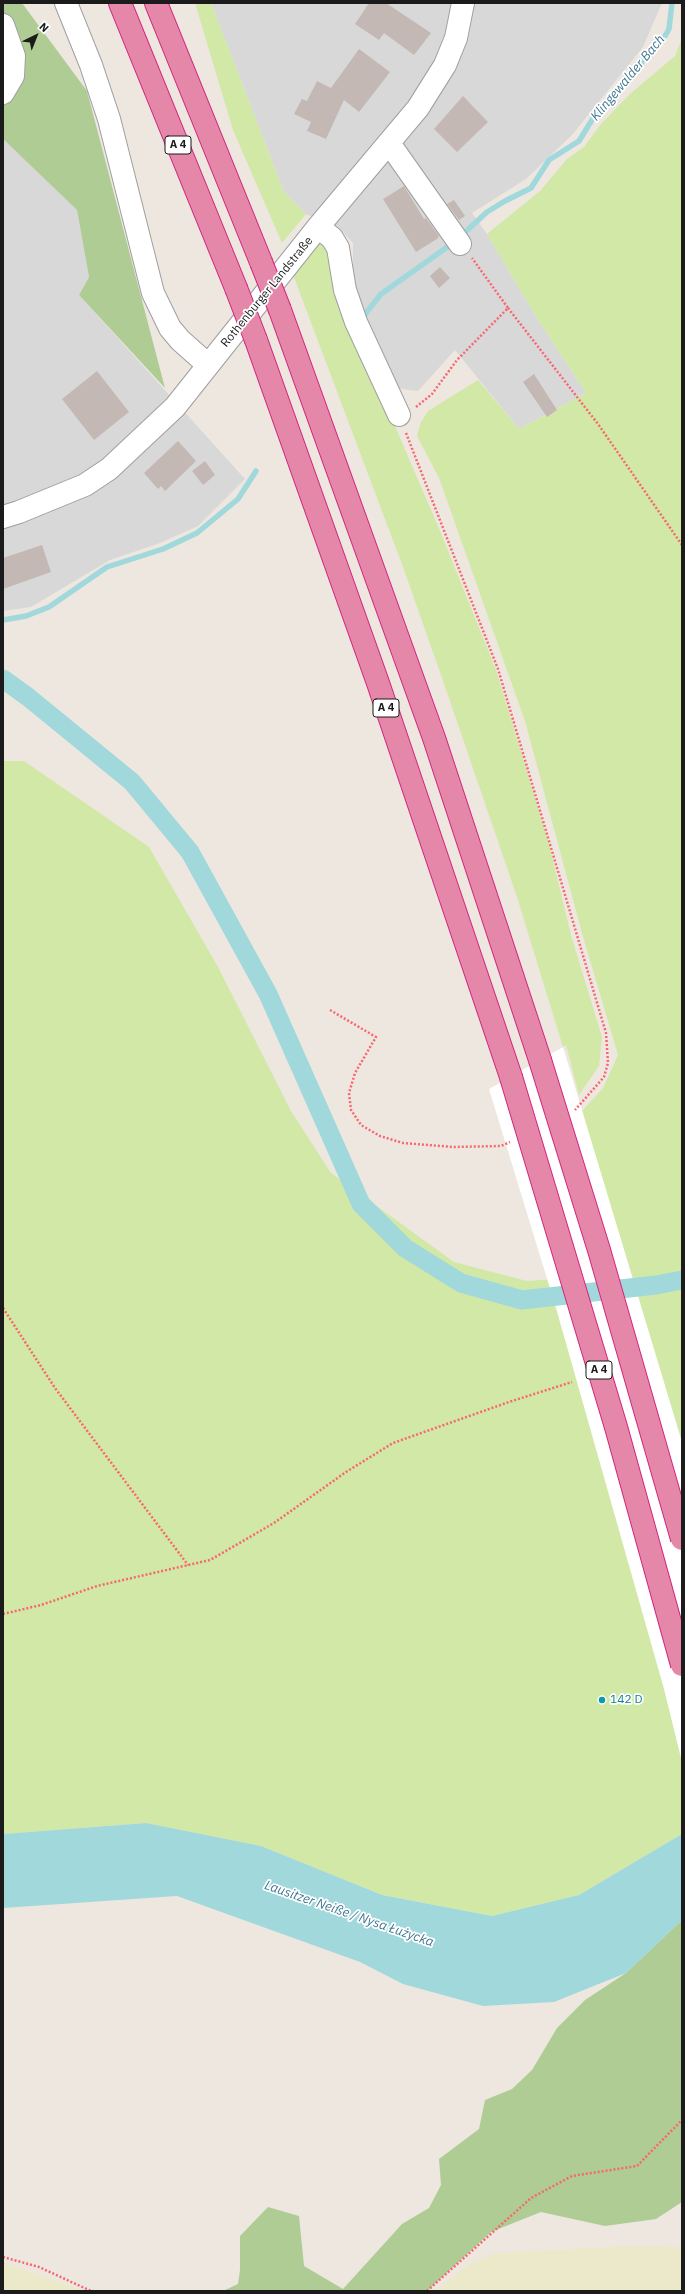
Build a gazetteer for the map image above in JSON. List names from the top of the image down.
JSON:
{
  "streets": {
    "highway": ["A 4"],
    "street": ["Rothenburger Landstraße"]
  },
  "water": ["Klingewalder Bach", "Lausitzer Neiße / Nysa Łużycka"],
  "places": ["142 D"],
  "north": "top right"
}
